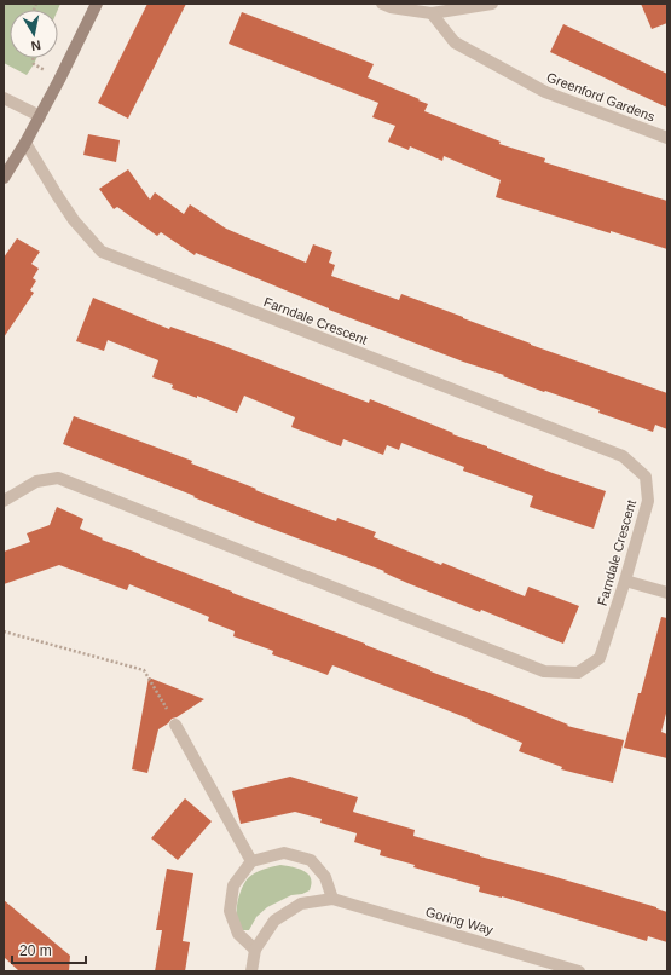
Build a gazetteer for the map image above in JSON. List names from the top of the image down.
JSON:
{
  "streets": {
    "street": ["Greenford Gardens", "Farndale Crescent", "Goring Way"]
  },
  "scale_bar": "20 m",
  "north": "bottom"
}
